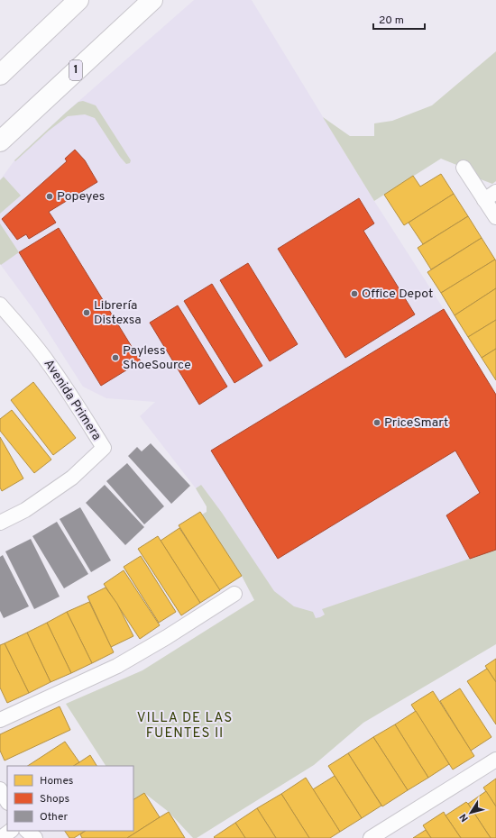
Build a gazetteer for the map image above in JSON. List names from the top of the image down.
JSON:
{
  "streets": {
    "main road": ["1"],
    "street": ["Avenida Primera"]
  },
  "districts": ["VILLA DE LAS FUENTES II"],
  "places": [
    "Popeyes",
    "Office Depot",
    "Librería Distexsa",
    "Payless ShoeSource",
    "PriceSmart"
  ],
  "legend": ["Homes", "Shops", "Other"],
  "scale_bar": "20 m",
  "north": "bottom left"
}
